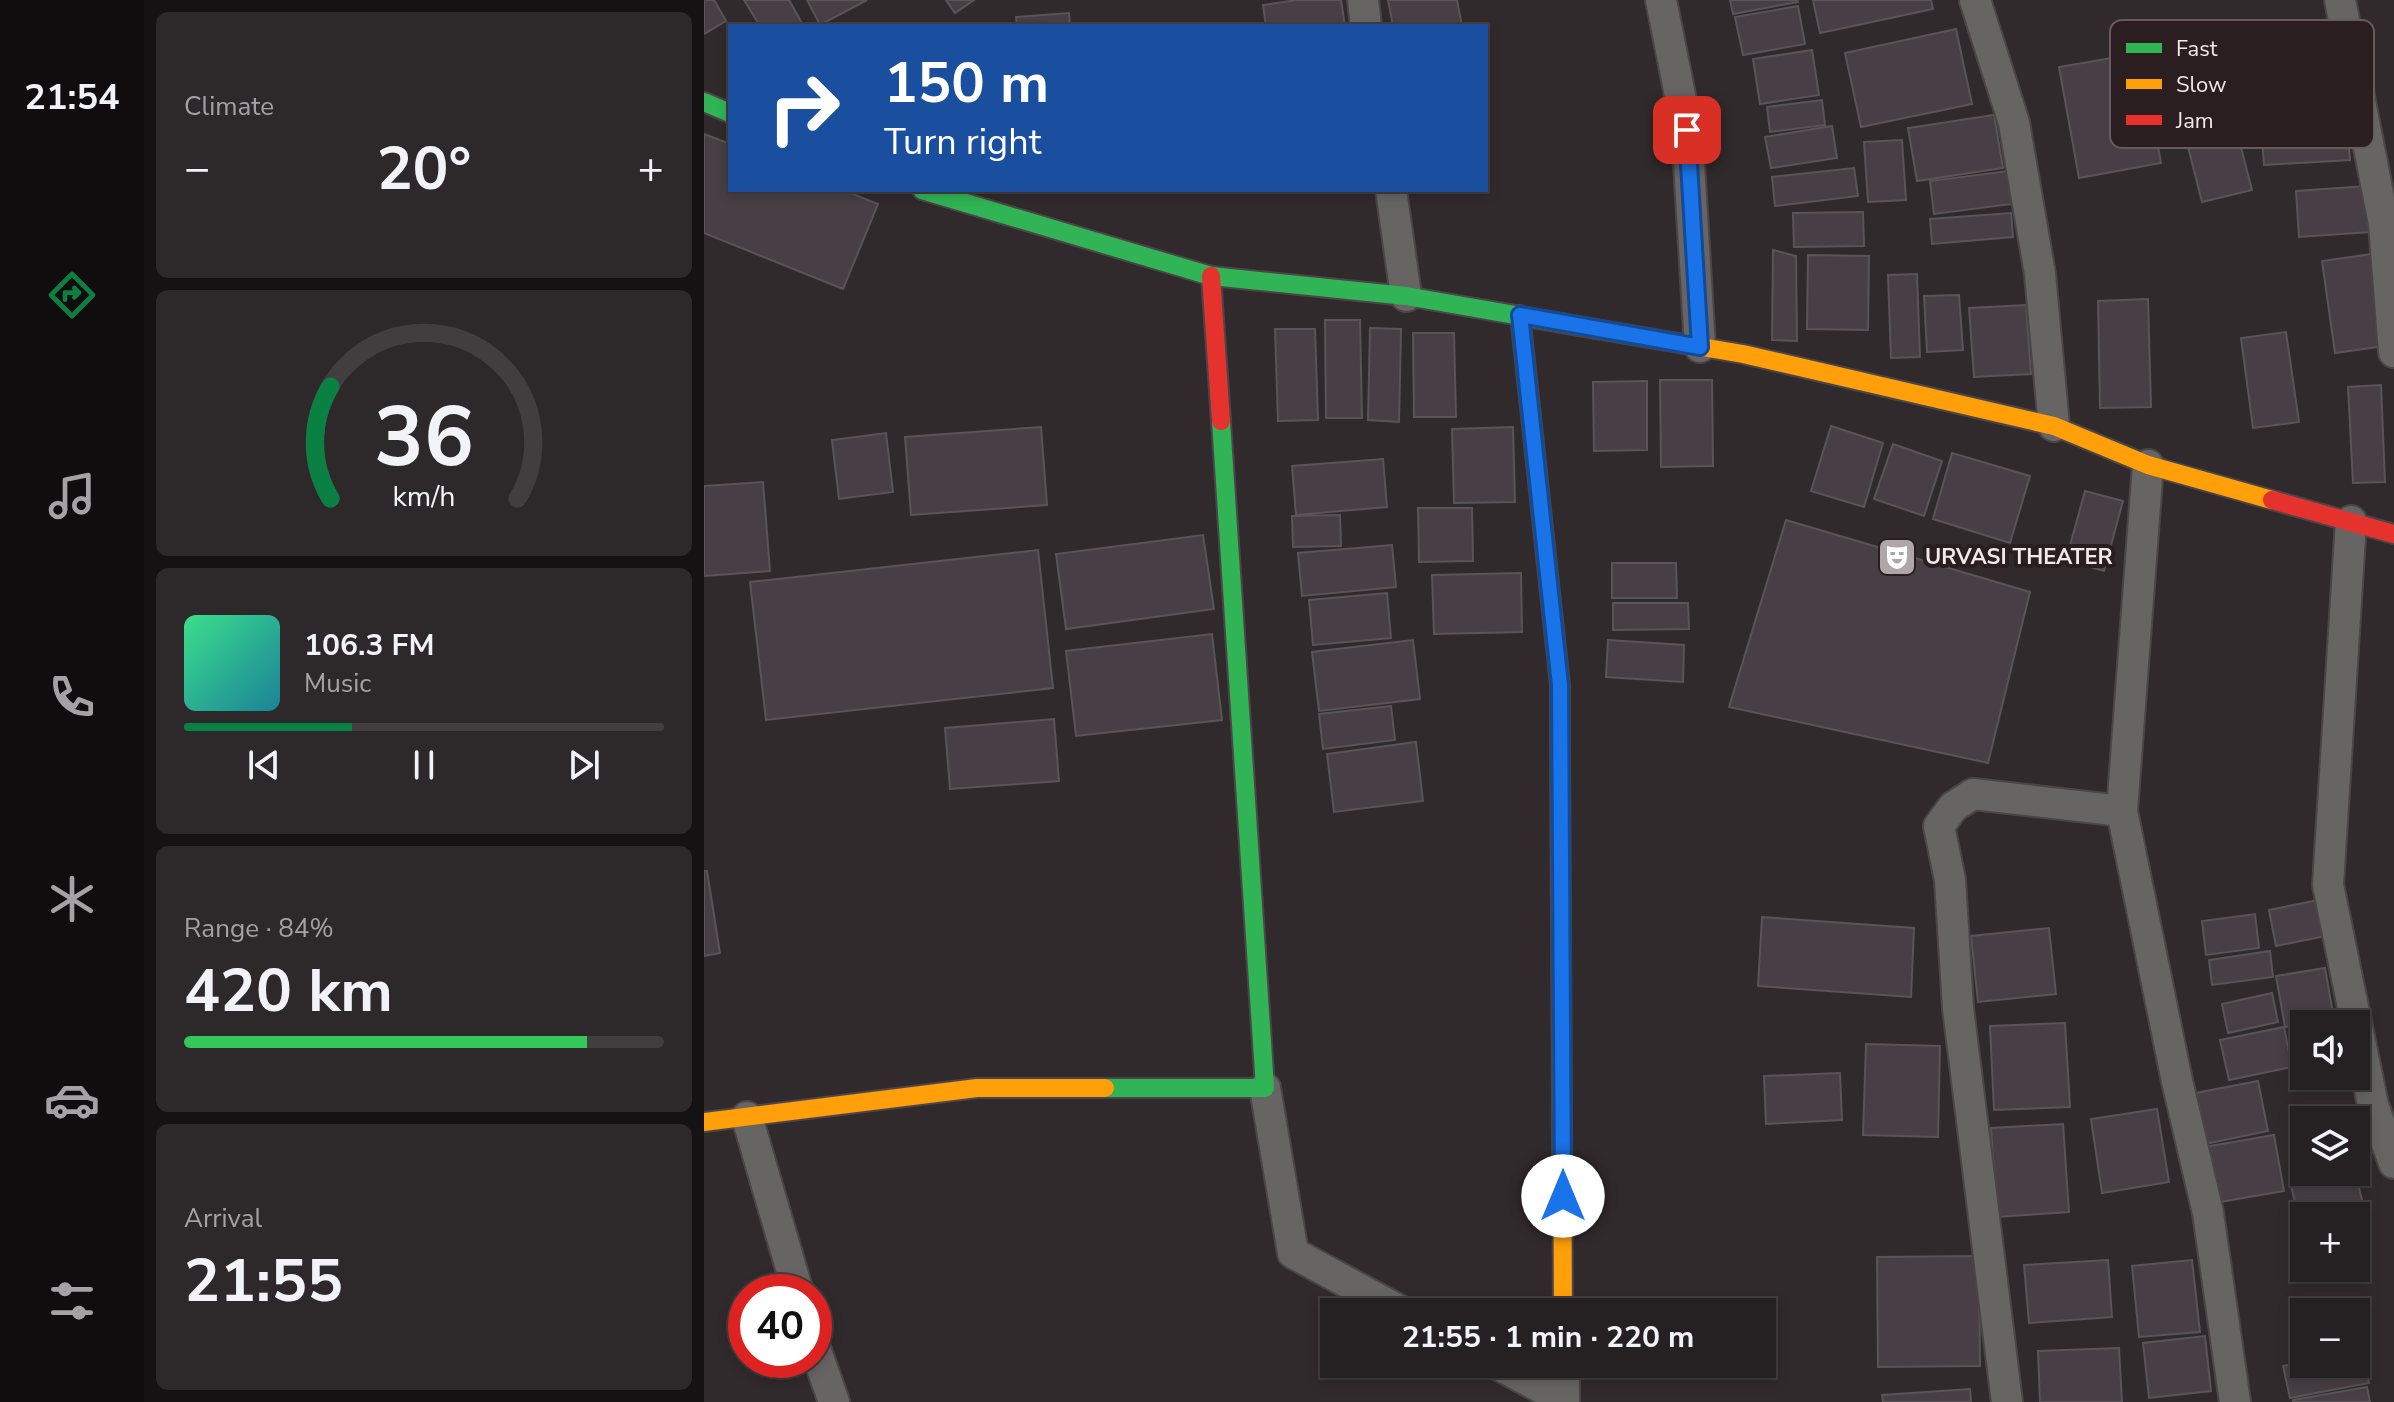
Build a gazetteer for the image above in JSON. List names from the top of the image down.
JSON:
{
  "places": {
    "theatre": ["URVASI THEATER"]
  },
  "legend": ["Fast", "Slow", "Jam"],
  "page": {
    "tabs": "21:54",
    "tile": [
      "Climate",
      ["Range · 84%", "420 km"],
      ["Arrival", "21:55"]
    ],
    "turn": ["150 m", "Turn right"],
    "heat": ["−", "20°", "+"],
    "song": ["106.3 FM", "Music"],
    "map_buttons": ["+", "−"],
    "limit": "40",
    "trip": "21:55 · 1 min · 220 m",
    "gauge": ["36", "km/h"]
  }
}
